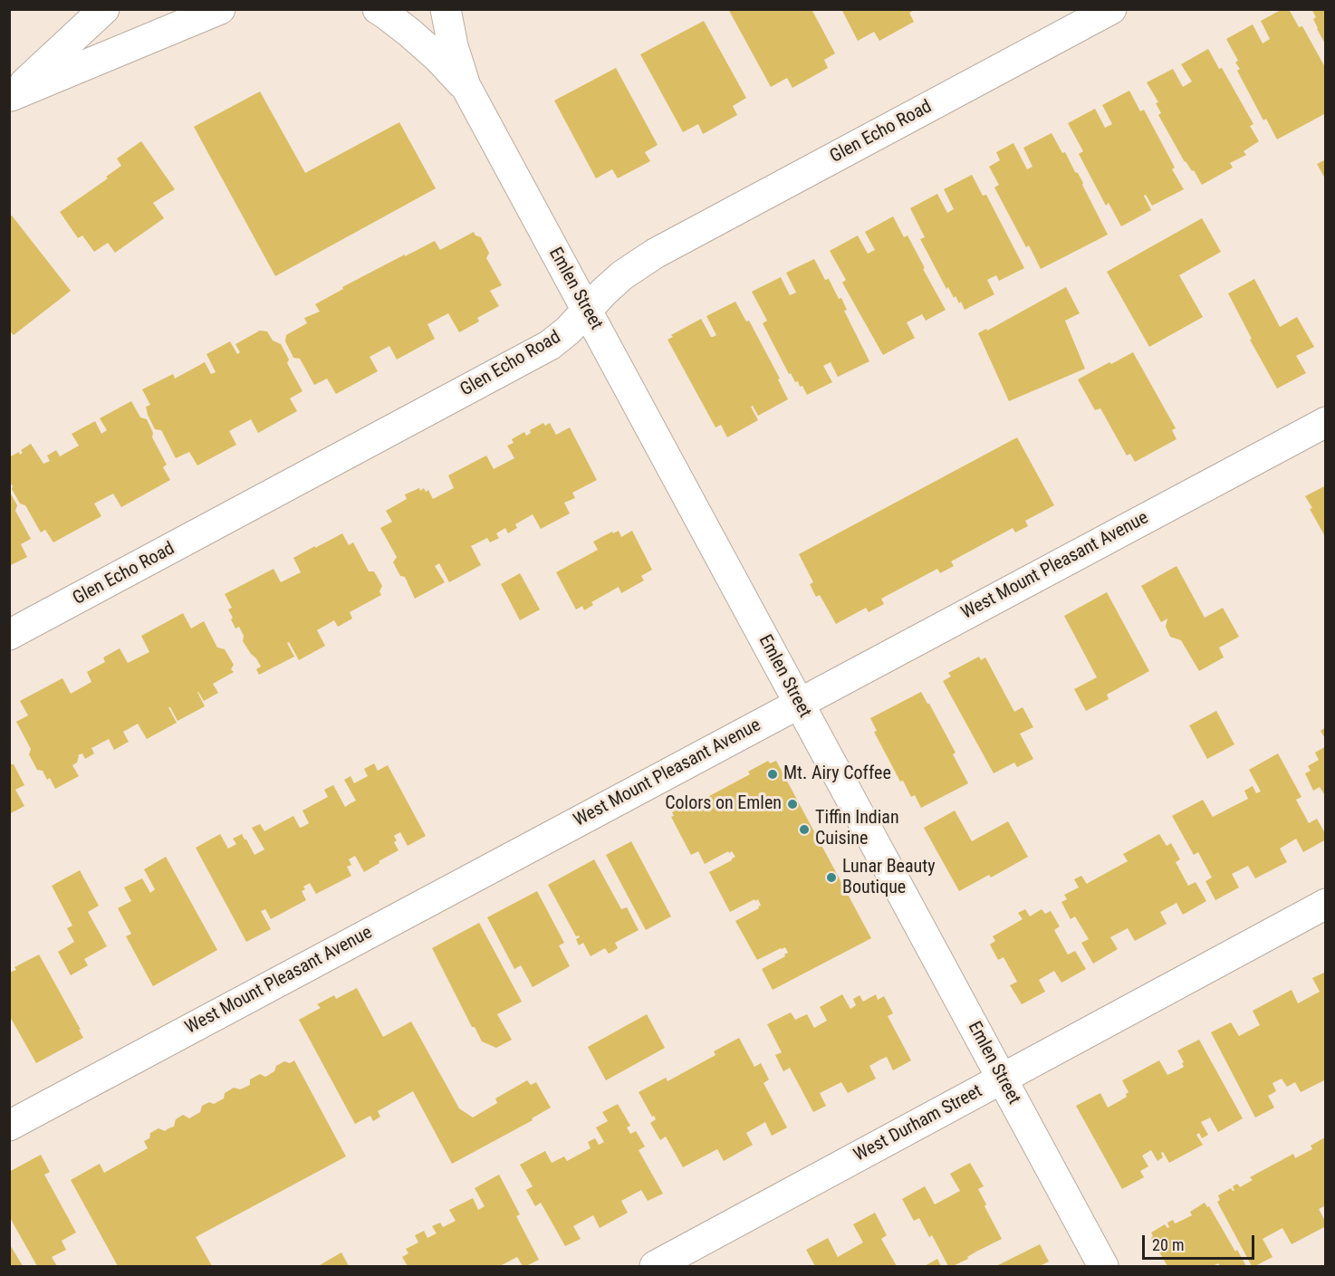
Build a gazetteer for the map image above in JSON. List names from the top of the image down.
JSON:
{
  "streets": {
    "street": [
      "Glen Echo Road",
      "Emlen Street",
      "West Mount Pleasant Avenue",
      "West Durham Street"
    ]
  },
  "crossings": [
    ["Glen Echo Road", "Emlen Street"],
    ["Emlen Street", "West Mount Pleasant Avenue"],
    ["Emlen Street", "West Durham Street"]
  ],
  "places": [
    "Mt. Airy Coffee",
    "Colors on Emlen",
    "Tiffin Indian Cuisine",
    "Lunar Beauty Boutique"
  ],
  "scale_bar": "20 m"
}
